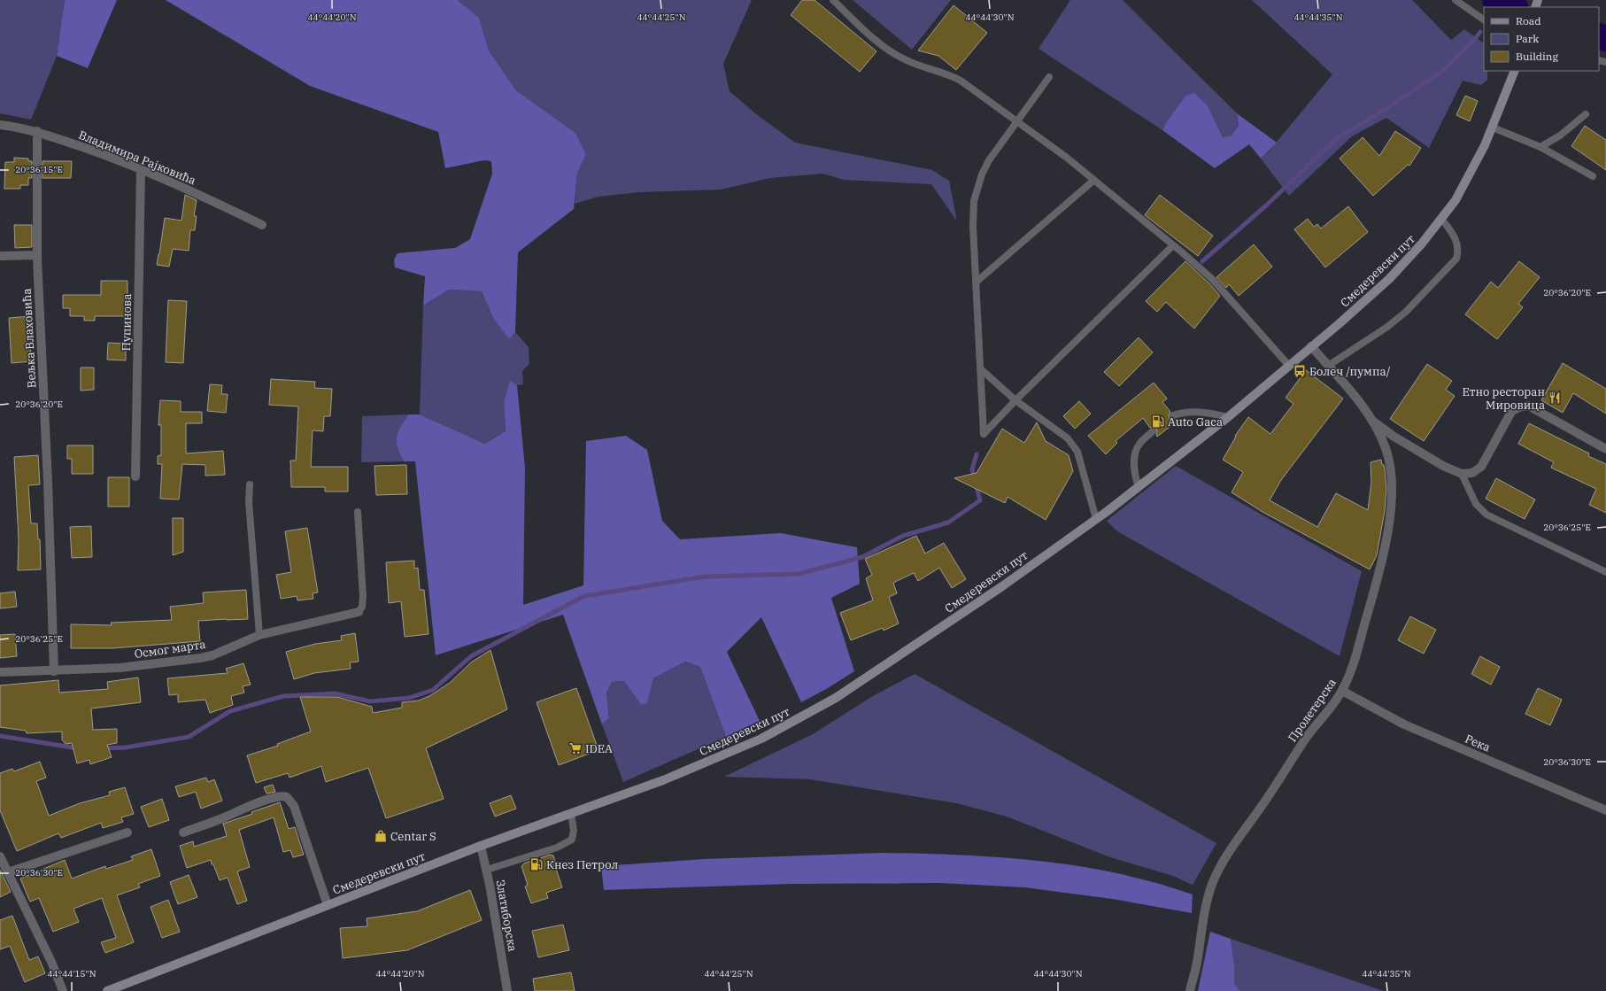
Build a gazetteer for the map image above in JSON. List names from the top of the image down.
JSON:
{
  "streets": {
    "main road": ["Смедеревски пут"],
    "street": [
      "Владимира Рајковића",
      "Пупинова",
      "Вељка Влаховића",
      "Осмог марта",
      "Пролетерска",
      "Река",
      "Златиборска"
    ]
  },
  "crossings": [
    ["Владимира Рајковића", "Пупинова"],
    ["Владимира Рајковића", "Вељка Влаховића"],
    ["Смедеревски пут", "Златиборска"],
    ["Вељка Влаховића", "Осмог марта"],
    ["Пролетерска", "Река"]
  ],
  "places": {
    "bus stop": ["Болеч /пумпа/"],
    "restaurant": ["Етно ресторан Мировица"],
    "fuel station": ["Auto Gaca", "Кнез Петрол"],
    "supermarket": ["IDEA"],
    "shop": ["Centar S"]
  },
  "legend": ["Road", "Park", "Building"],
  "coordinates": [
    "44°44'20\"N",
    "44°44'25\"N",
    "44°44'30\"N",
    "44°44'35\"N",
    "20°36'15\"E",
    "20°36'20\"E",
    "20°36'25\"E",
    "20°36'30\"E",
    "44°44'15\"N"
  ]
}
